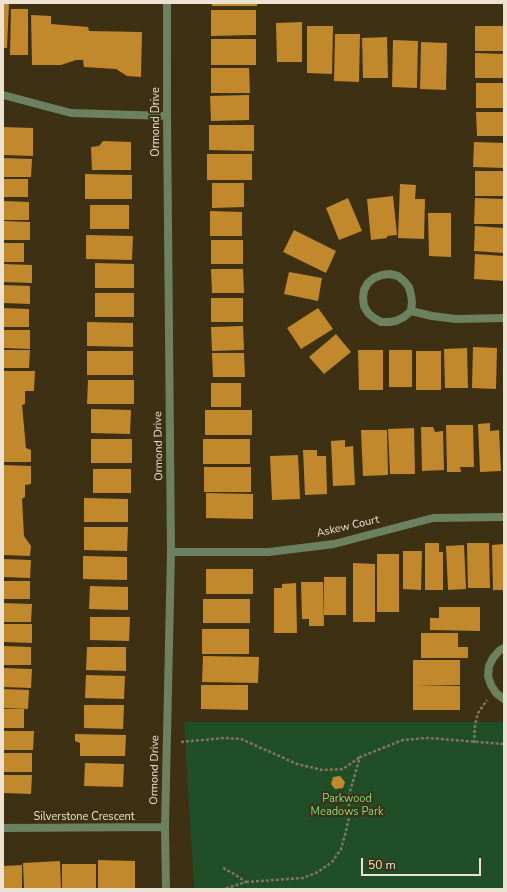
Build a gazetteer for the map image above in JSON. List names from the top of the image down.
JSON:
{
  "streets": {
    "street": ["Ormond Drive", "Askew Court", "Silverstone Crescent"]
  },
  "crossings": [
    ["Ormond Drive", "Askew Court"],
    ["Ormond Drive", "Silverstone Crescent"]
  ],
  "parks": ["Parkwood Meadows Park"],
  "scale_bar": "50 m"
}
